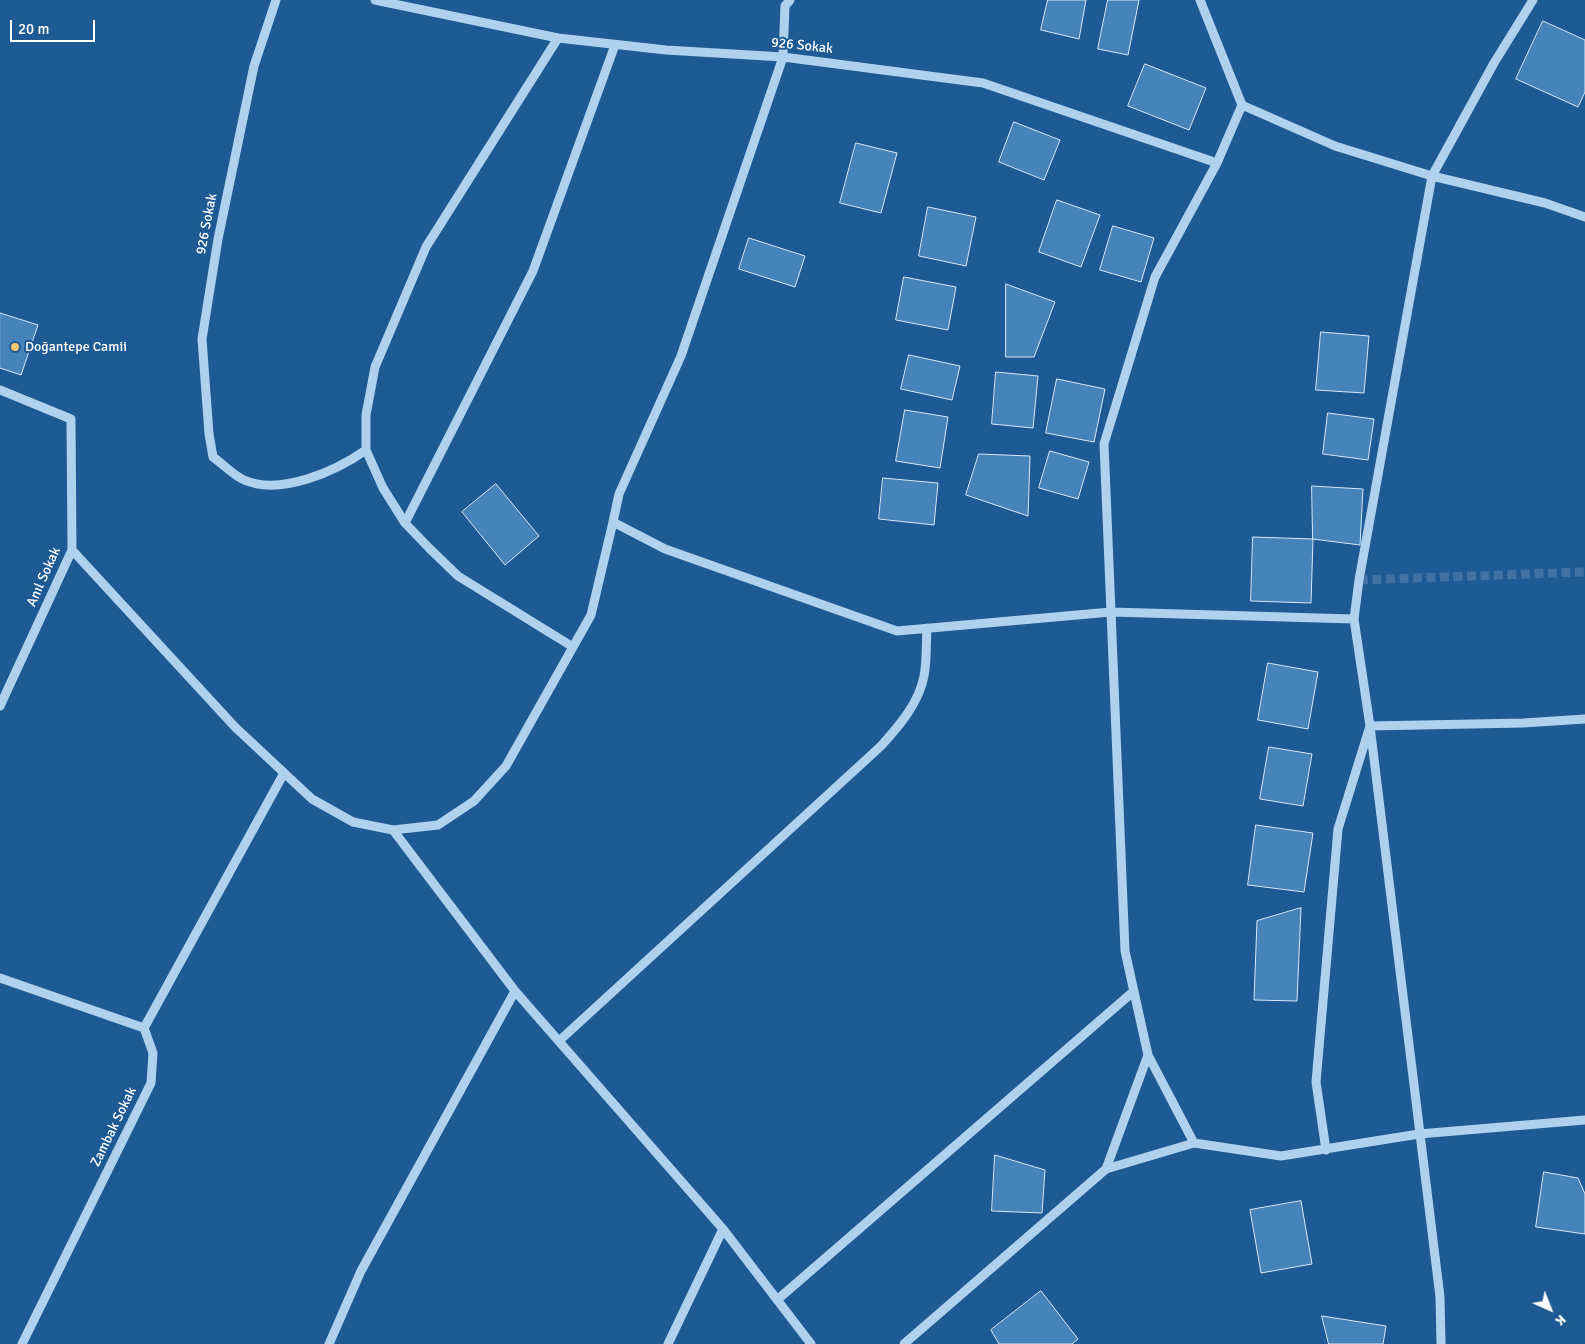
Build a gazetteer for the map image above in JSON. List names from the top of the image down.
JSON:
{
  "streets": {
    "street": ["926 Sokak", "Anıl Sokak", "Zambak Sokak"]
  },
  "places": ["Doğantepe Camii"],
  "scale_bar": "20 m",
  "north": "bottom right"
}
